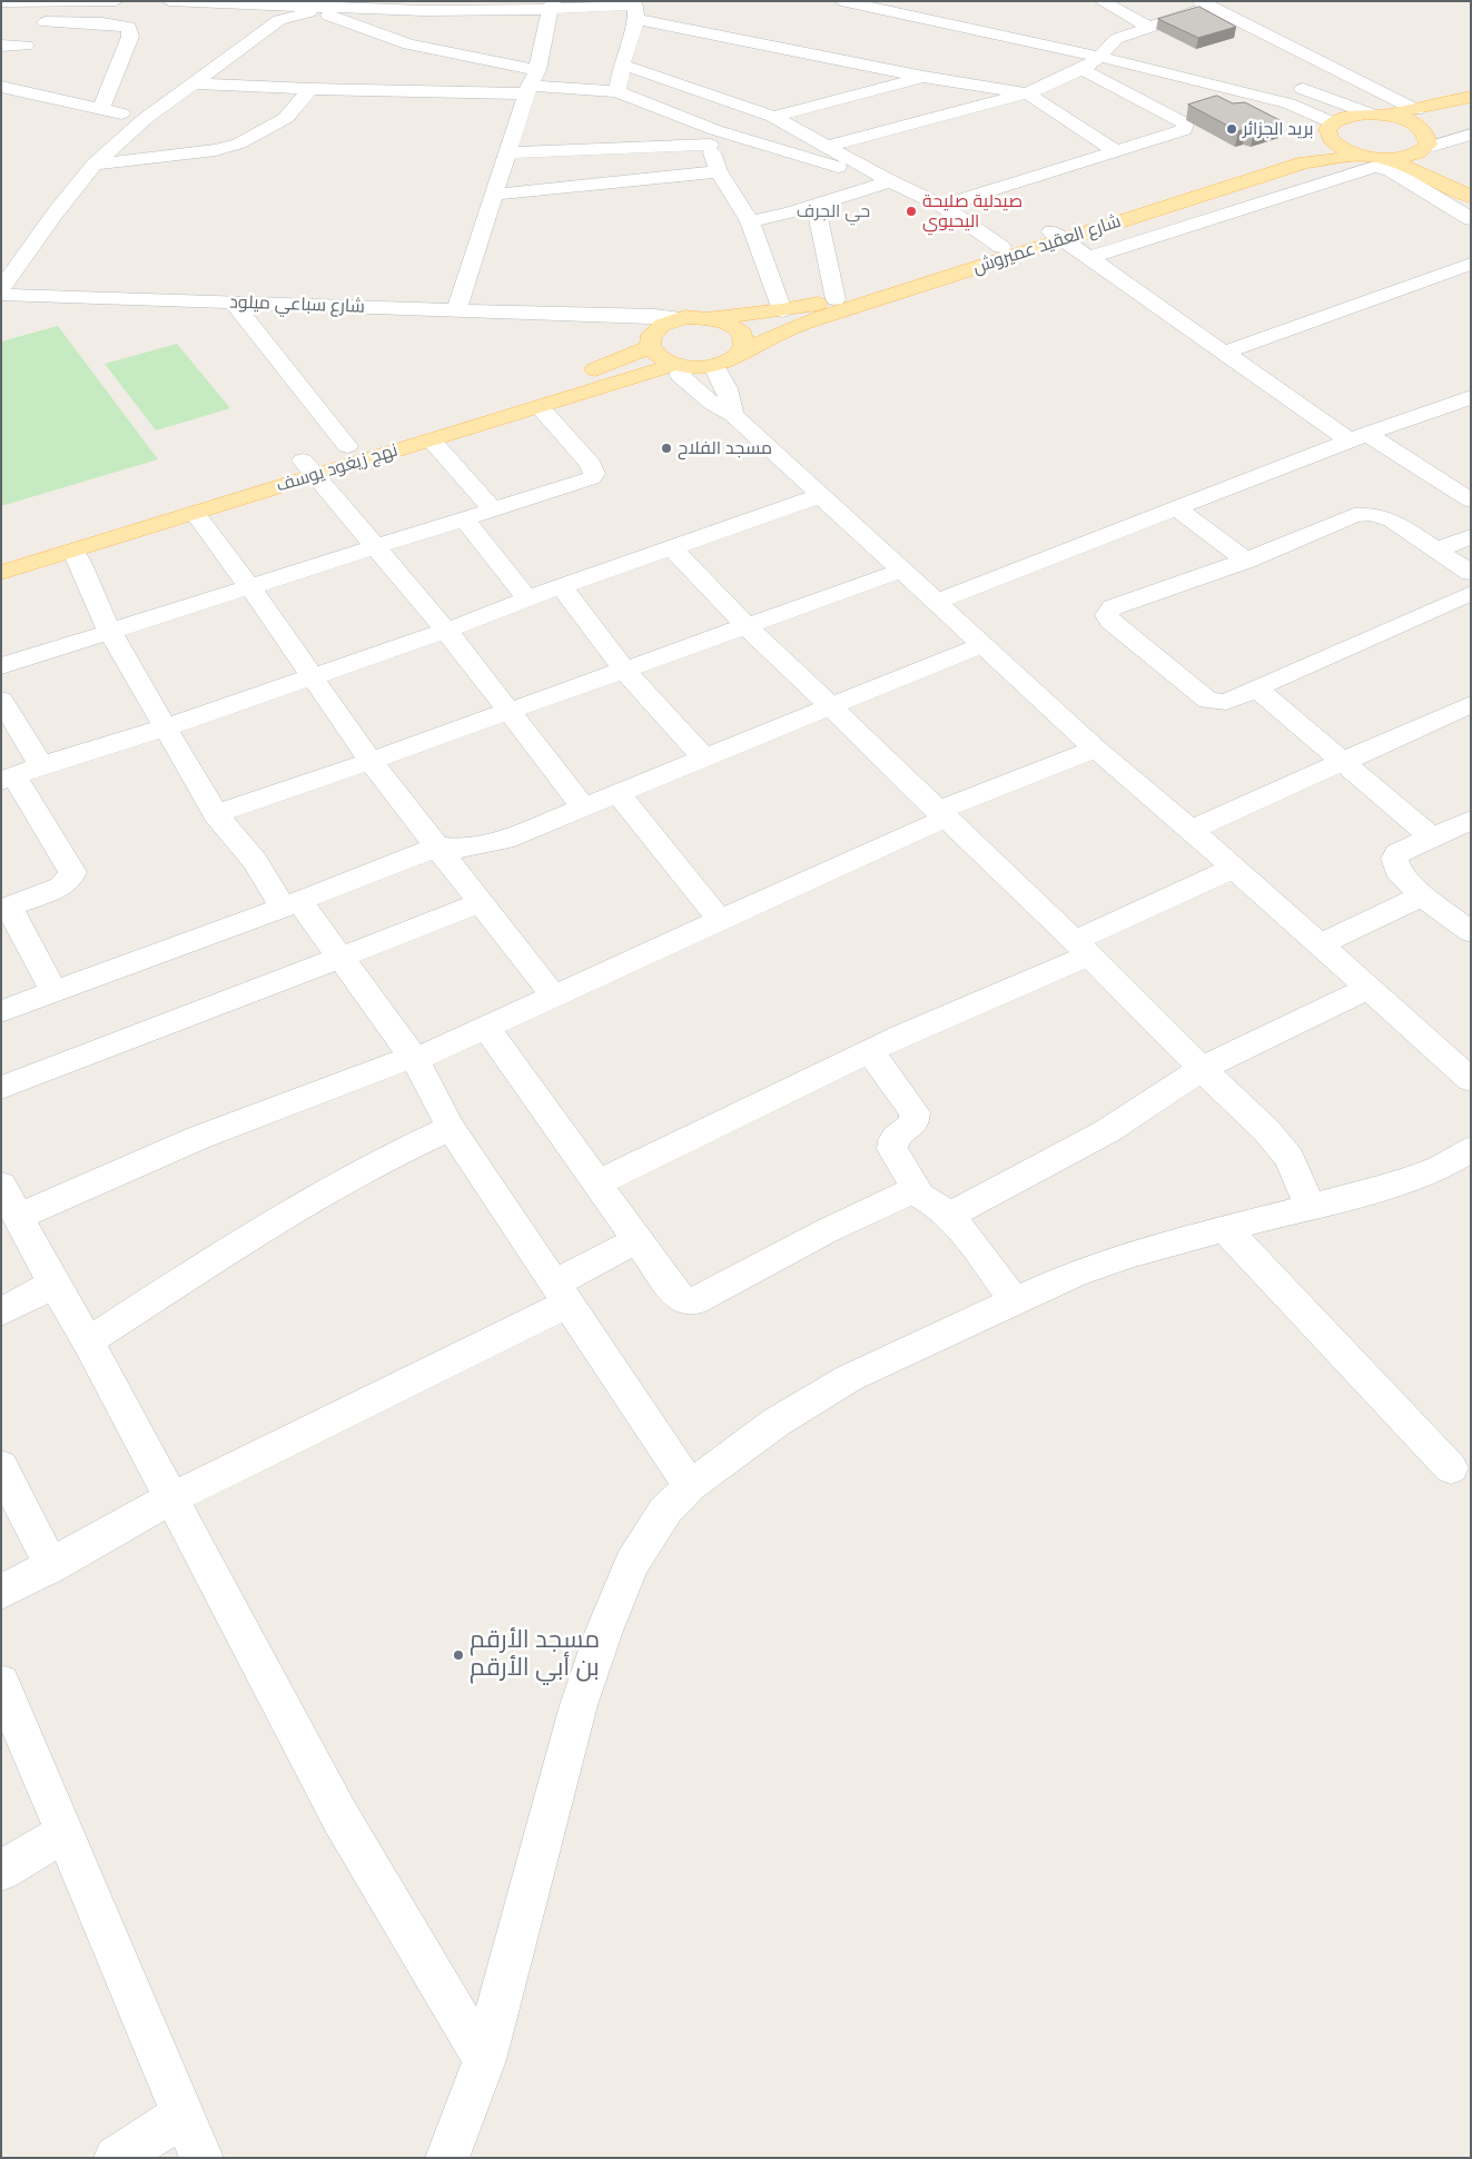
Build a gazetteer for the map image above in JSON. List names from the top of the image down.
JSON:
{
  "streets": {
    "main road": ["شارع العقيد عميروش", "نهج زيغود يوسف"],
    "street": ["شارع سباعي ميلود"]
  },
  "crossings": [
    ["شارع العقيد عميروش", "نهج زيغود يوسف"],
    ["شارع سباعي ميلود", "نهج زيغود يوسف"]
  ],
  "districts": ["حي الجرف"],
  "places": [
    "بريد الجزائر",
    "صيدلية صليحة اليحيوي",
    "مسجد الفلاح",
    "مسجد الأرقم بن أبي الأرقم"
  ]
}
